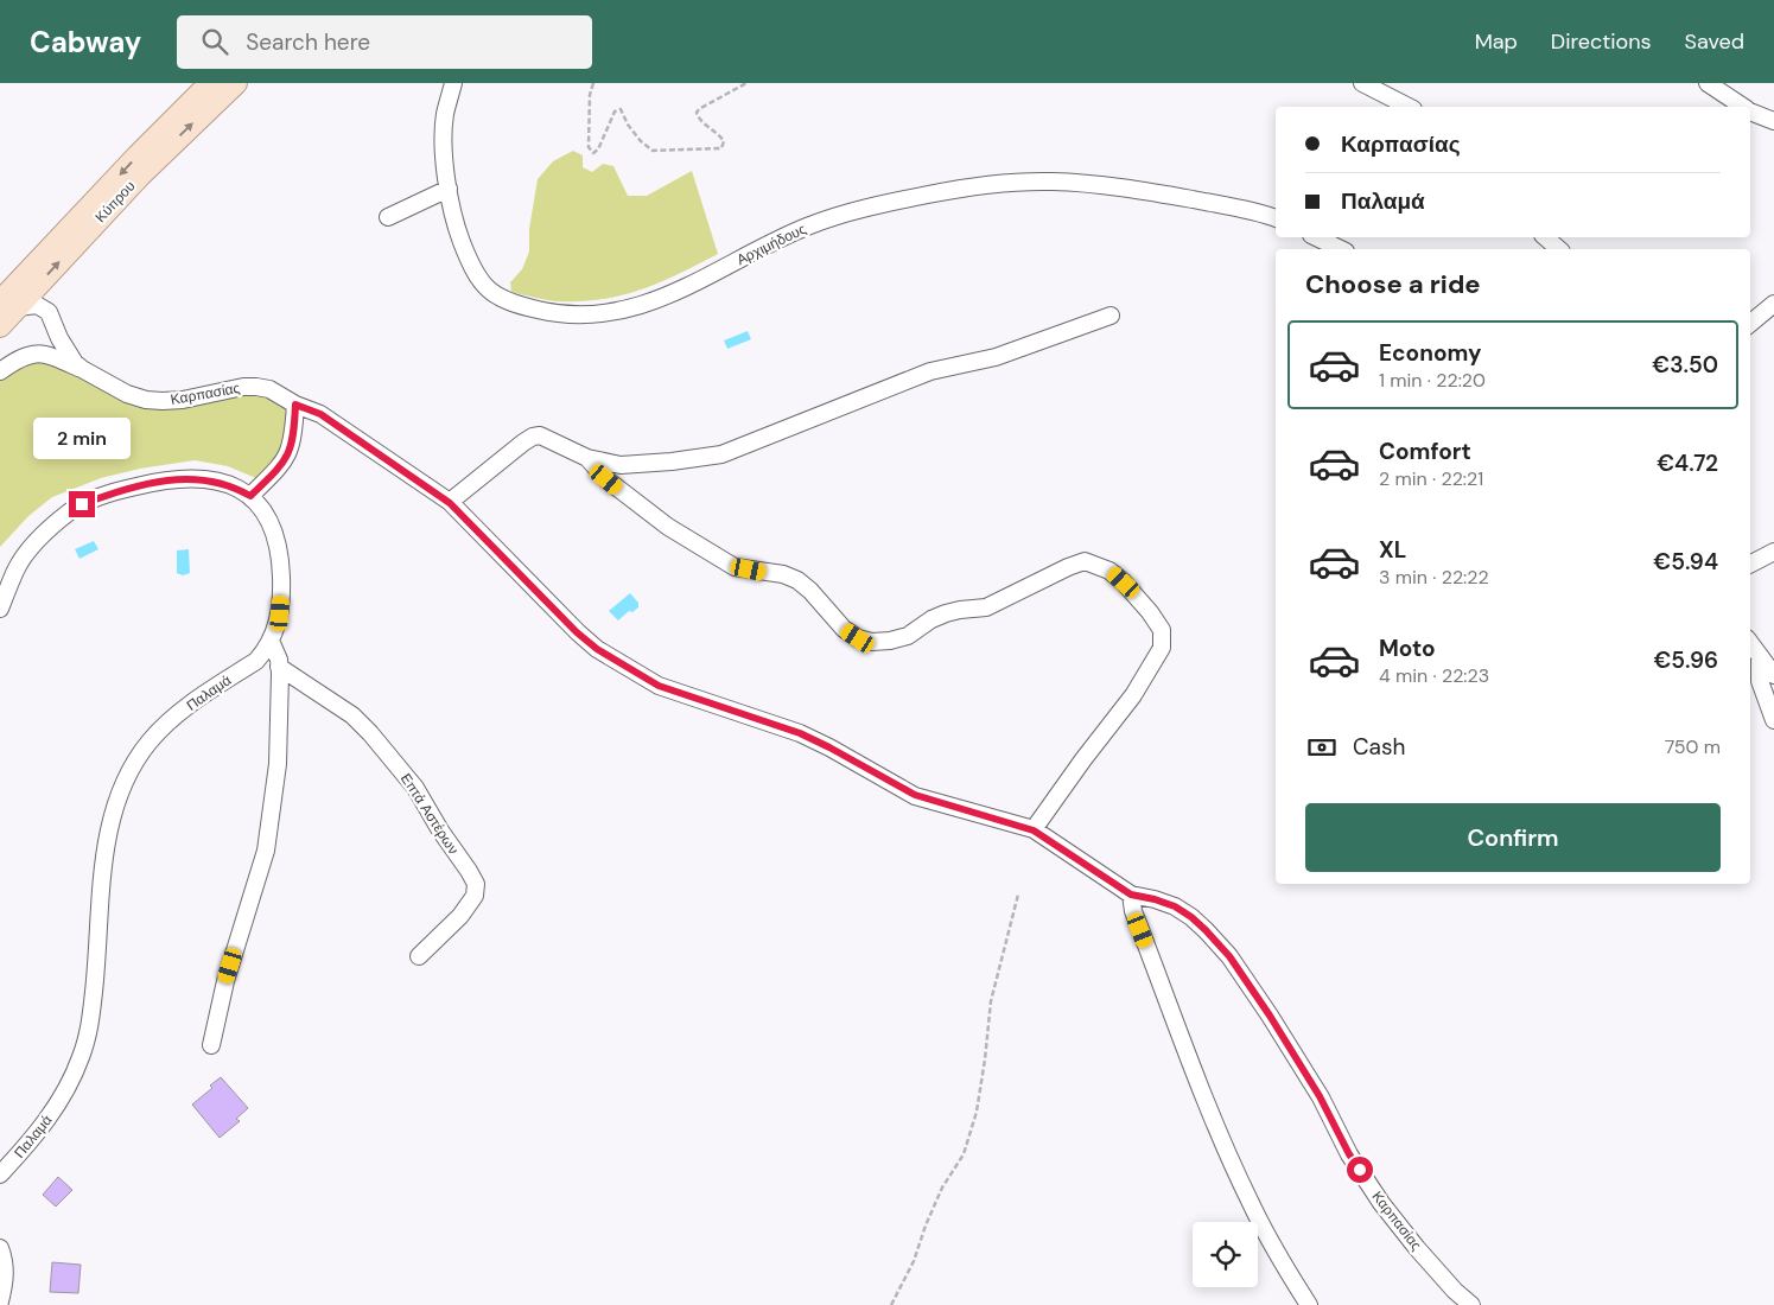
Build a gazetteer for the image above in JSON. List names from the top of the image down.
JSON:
{
  "streets": {
    "main road": ["Κύπρου"],
    "street": [
      "Αρχιμήδους",
      "Καρπασίας",
      "Παλαμά",
      "Επτά Αστέρων"
    ]
  },
  "crossings": [
    ["Κύπρου", "Καρπασίας"]
  ],
  "page": {
    "header": "Cabway",
    "search": "Search here",
    "nav": ["Map", "Directions", "Saved"],
    "banner": ["Καρπασίας", "Παλαμά"],
    "heading": "Choose a ride",
    "list": [
      {
        "name": "Economy",
        "note": "1 min · 22:20",
        "value": "€3.50"
      },
      {
        "name": "Comfort",
        "note": "2 min · 22:21",
        "value": "€4.72"
      },
      {
        "name": "XL",
        "note": "3 min · 22:22",
        "value": "€5.94"
      },
      {
        "name": "Moto",
        "note": "4 min · 22:23",
        "value": "€5.96"
      }
    ],
    "bubble": "2 min",
    "pay": ["Cash", "750 m"],
    "buttons": "Confirm"
  }
}
